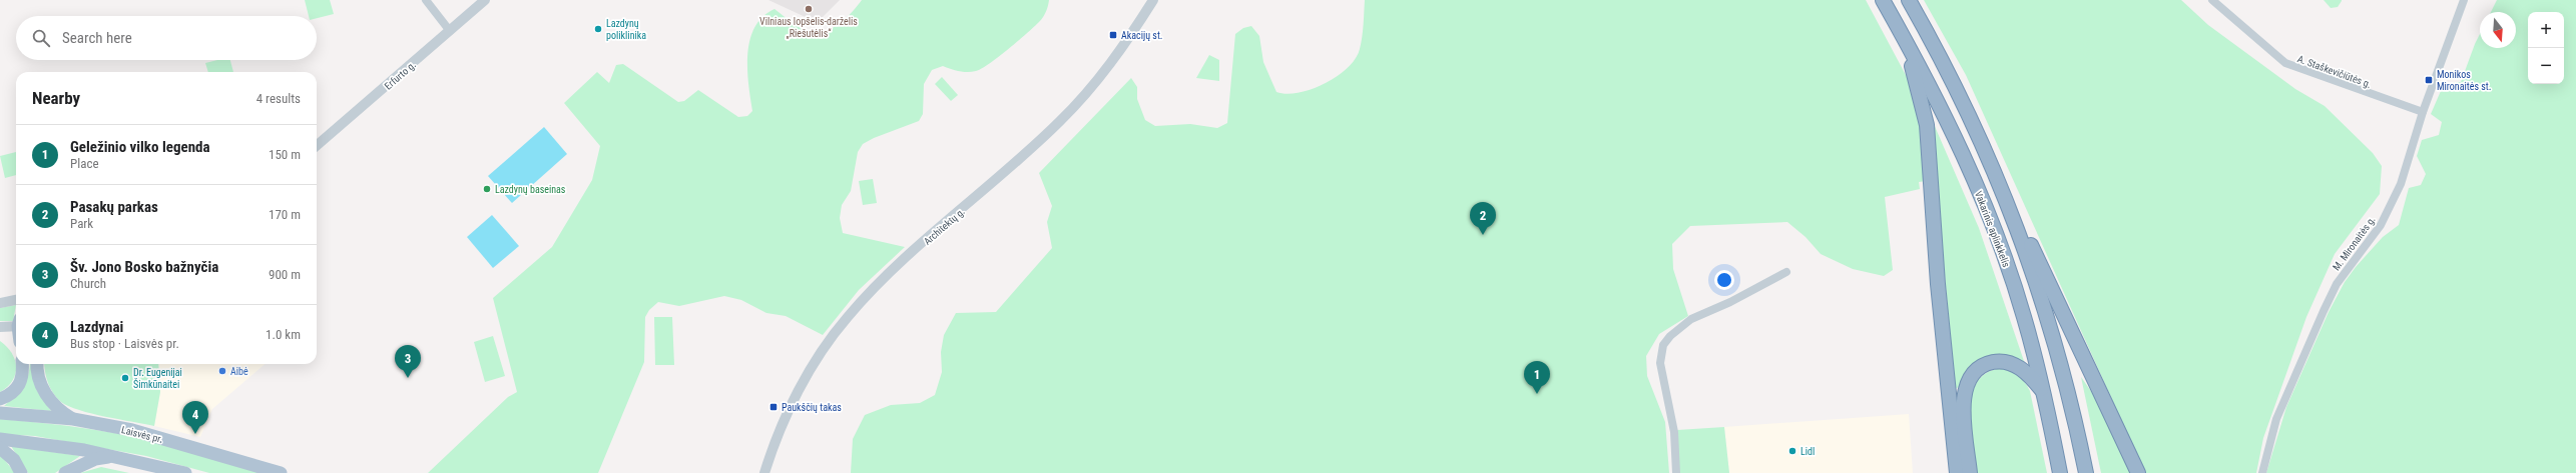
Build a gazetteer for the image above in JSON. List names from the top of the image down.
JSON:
{
  "streets": {
    "highway": ["Vakarinis aplinkkelis"],
    "main road": ["Laisvės pr."],
    "street": [
      "A. Staškevičiūtės g.",
      "Erfurto g.",
      "Architektų g.",
      "M. Mironaitės g."
    ]
  },
  "crossings": [
    ["A. Staškevičiūtės g.", "M. Mironaitės g."]
  ],
  "places": {
    "other": [
      "Vilniaus lopšelis-darželis „Riešutėlis“",
      "Lazdynų poliklinika",
      "Lazdynų baseinas",
      "Aibė",
      "Dr. Eugenijai Šimkūnaitei",
      "Lidl"
    ],
    "transit": ["Akacijų st.", "Monikos Mironaitės st.", "Paukščių takas"]
  },
  "north": "bottom",
  "page": {
    "map_buttons": ["+", "−"],
    "search": "Search here",
    "heading": ["Nearby", "4 results"],
    "list": [
      {
        "mark": "1",
        "name": "Geležinio vilko legenda",
        "note": "Place",
        "value": "150 m"
      },
      {
        "mark": "2",
        "name": "Pasakų parkas",
        "note": "Park",
        "value": "170 m"
      },
      {
        "mark": "3",
        "name": "Šv. Jono Bosko bažnyčia",
        "note": "Church",
        "value": "900 m"
      },
      {
        "mark": "4",
        "name": "Lazdynai",
        "note": "Bus stop · Laisvės pr.",
        "value": "1.0 km"
      }
    ],
    "pins": [
      "2",
      "3",
      "1",
      "4"
    ]
  }
}
